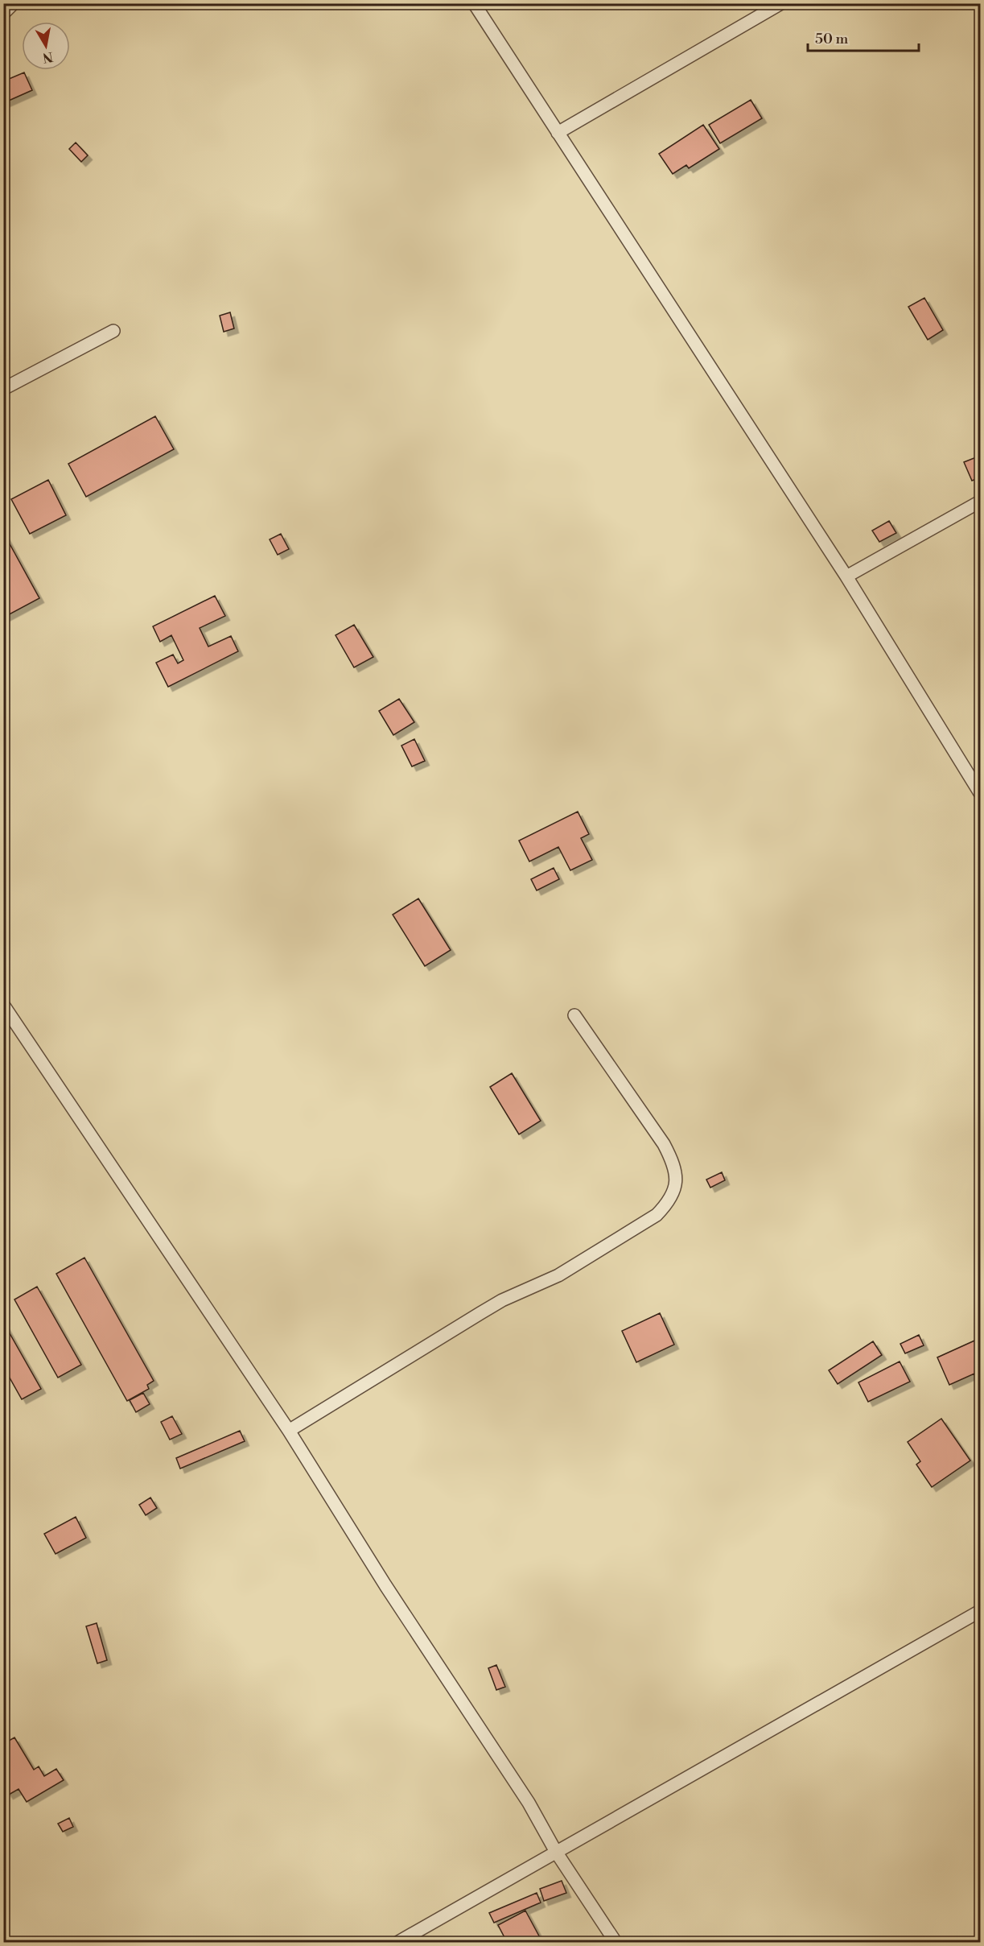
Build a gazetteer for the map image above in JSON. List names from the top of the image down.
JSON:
{
  "scale_bar": "50 m",
  "north": "bottom"
}
